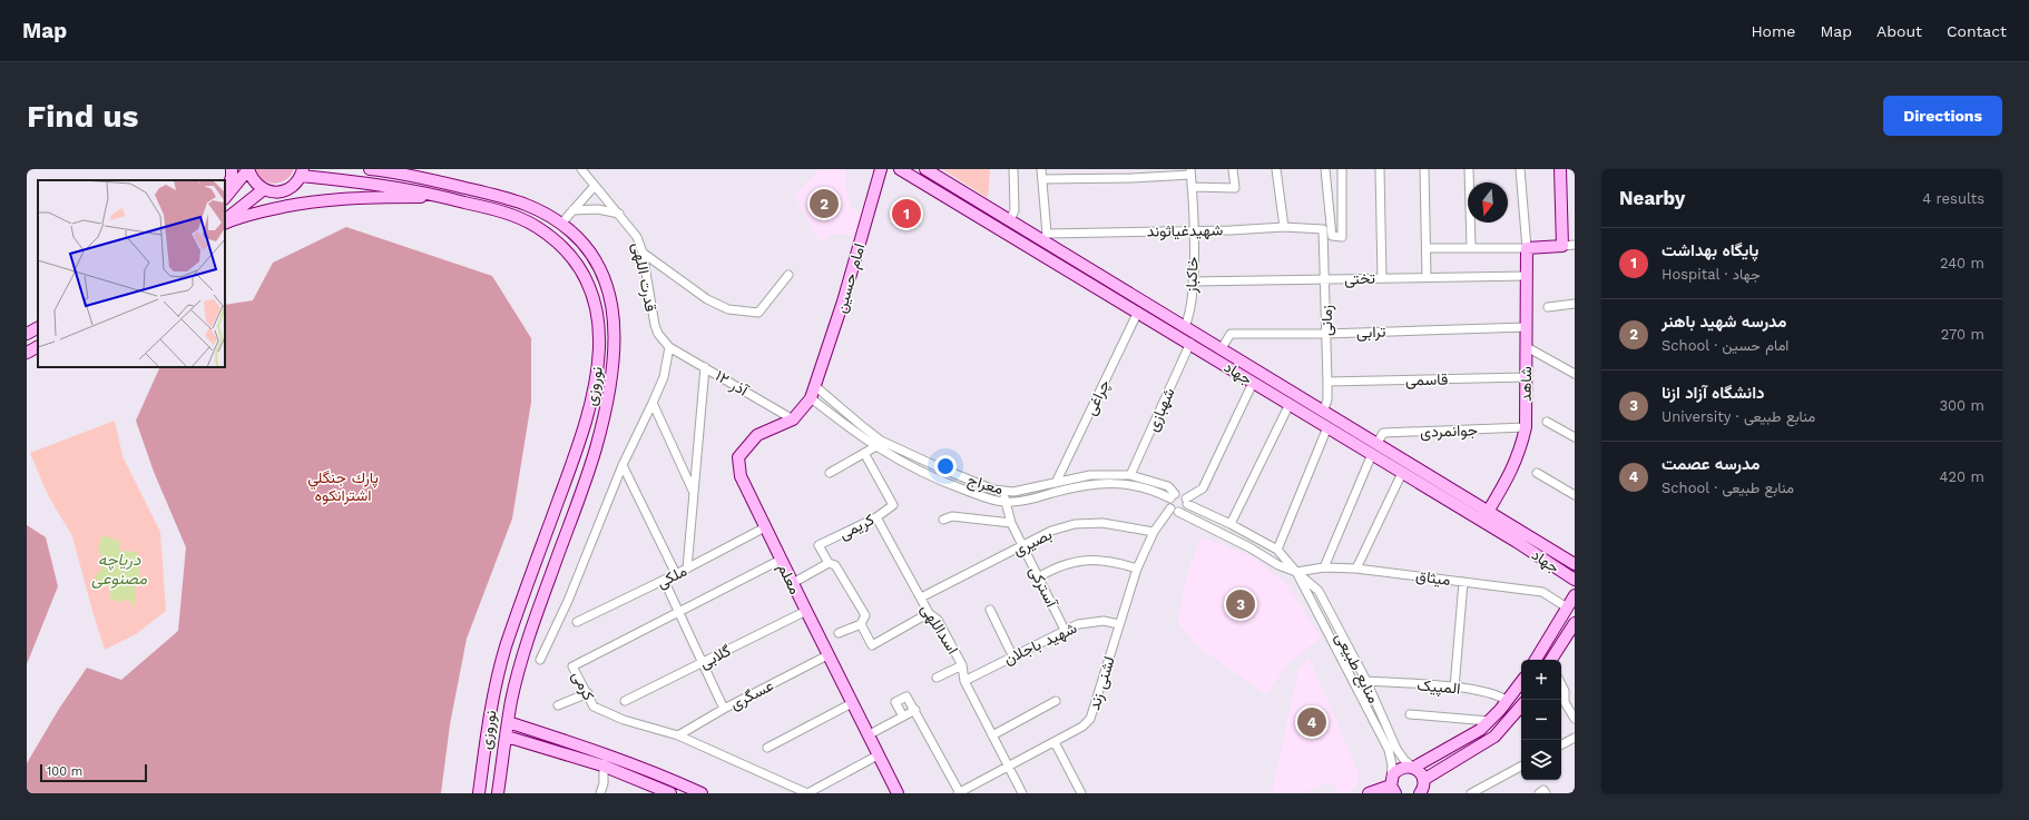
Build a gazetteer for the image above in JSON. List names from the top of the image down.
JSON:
{
  "streets": {
    "main road": [
      "امام حسین",
      "جهاد",
      "شاهد",
      "نوروزی",
      "معلم"
    ],
    "street": [
      "شهید‌غیاثوند",
      "خاکباز",
      "قدرت اللهی",
      "تختی",
      "زمانی",
      "ترابی",
      "قاسمی",
      "۱۲ آذر",
      "چراغی",
      "شهبازی",
      "جوانمردی",
      "معراج",
      "کریمی",
      "بصیری",
      "ملکی",
      "میثاق",
      "آسترکی",
      "اسداللهی",
      "شهید باجلان",
      "گلابی",
      "منابع طبیعی",
      "لشنی زند",
      "کرمی",
      "المپیک",
      "عسگری"
    ]
  },
  "crossings": [
    ["شهید‌غیاثوند", "خاکباز"],
    ["شهید‌غیاثوند", "زمانی"],
    ["شهید‌غیاثوند", "جهاد"],
    ["خاکباز", "تختی"],
    ["خاکباز", "جهاد"],
    ["قدرت اللهی", "۱۲ آذر"],
    ["امام حسین", "معراج"],
    ["امام حسین", "معلم"],
    ["تختی", "زمانی"],
    ["تختی", "شاهد"],
    ["زمانی", "ترابی"],
    ["زمانی", "جهاد"],
    ["زمانی", "قاسمی"],
    ["ترابی", "جهاد"],
    ["ترابی", "شاهد"],
    ["جهاد", "شاهد"],
    ["جهاد", "چراغی"],
    ["جهاد", "شهبازی"],
    ["جهاد", "جوانمردی"],
    ["جهاد", "لشنی زند"],
    ["قاسمی", "شاهد"],
    ["۱۲ آذر", "معلم"],
    ["شاهد", "جوانمردی"],
    ["چراغی", "معراج"],
    ["شهبازی", "معراج"],
    ["معراج", "معلم"],
    ["معراج", "آسترکی"],
    ["معراج", "منابع طبیعی"],
    ["کریمی", "اسداللهی"],
    ["بصیری", "آسترکی"],
    ["بصیری", "اسداللهی"],
    ["بصیری", "لشنی زند"],
    ["ملکی", "معلم"],
    ["میثاق", "منابع طبیعی"],
    ["معلم", "گلابی"],
    ["معلم", "کرمی"],
    ["معلم", "عسگری"],
    ["آسترکی", "شهید باجلان"],
    ["اسداللهی", "شهید باجلان"],
    ["اسداللهی", "لشنی زند"],
    ["شهید باجلان", "لشنی زند"],
    ["منابع طبیعی", "لشنی زند"],
    ["منابع طبیعی", "المپیک"],
    ["کرمی", "عسگری"]
  ],
  "water": ["دریاچه مصنوعی"],
  "parks": ["پارك جنگلي اشترانكوه"],
  "scale_bar": "100 m",
  "north": "bottom",
  "page": {
    "header": "Map",
    "nav": [
      "Home",
      "Map",
      "About",
      "Contact"
    ],
    "buttons": "Directions",
    "title": "Find us",
    "heading": ["Nearby", "4 results"],
    "pins": [
      "2",
      "1",
      "3",
      "4"
    ],
    "list": [
      {
        "mark": "1",
        "name": "پایگاه بهداشت",
        "note": "Hospital · جهاد",
        "value": "240 m"
      },
      {
        "mark": "2",
        "name": "مدرسه شهید باهنر",
        "note": "School · امام حسین",
        "value": "270 m"
      },
      {
        "mark": "3",
        "name": "دانشگاه آزاد ازنا",
        "note": "University · منابع طبیعی",
        "value": "300 m"
      },
      {
        "mark": "4",
        "name": "مدرسه عصمت",
        "note": "School · منابع طبیعی",
        "value": "420 m"
      }
    ],
    "map_buttons": ["+", "−"],
    "scale": "100 m"
  }
}
